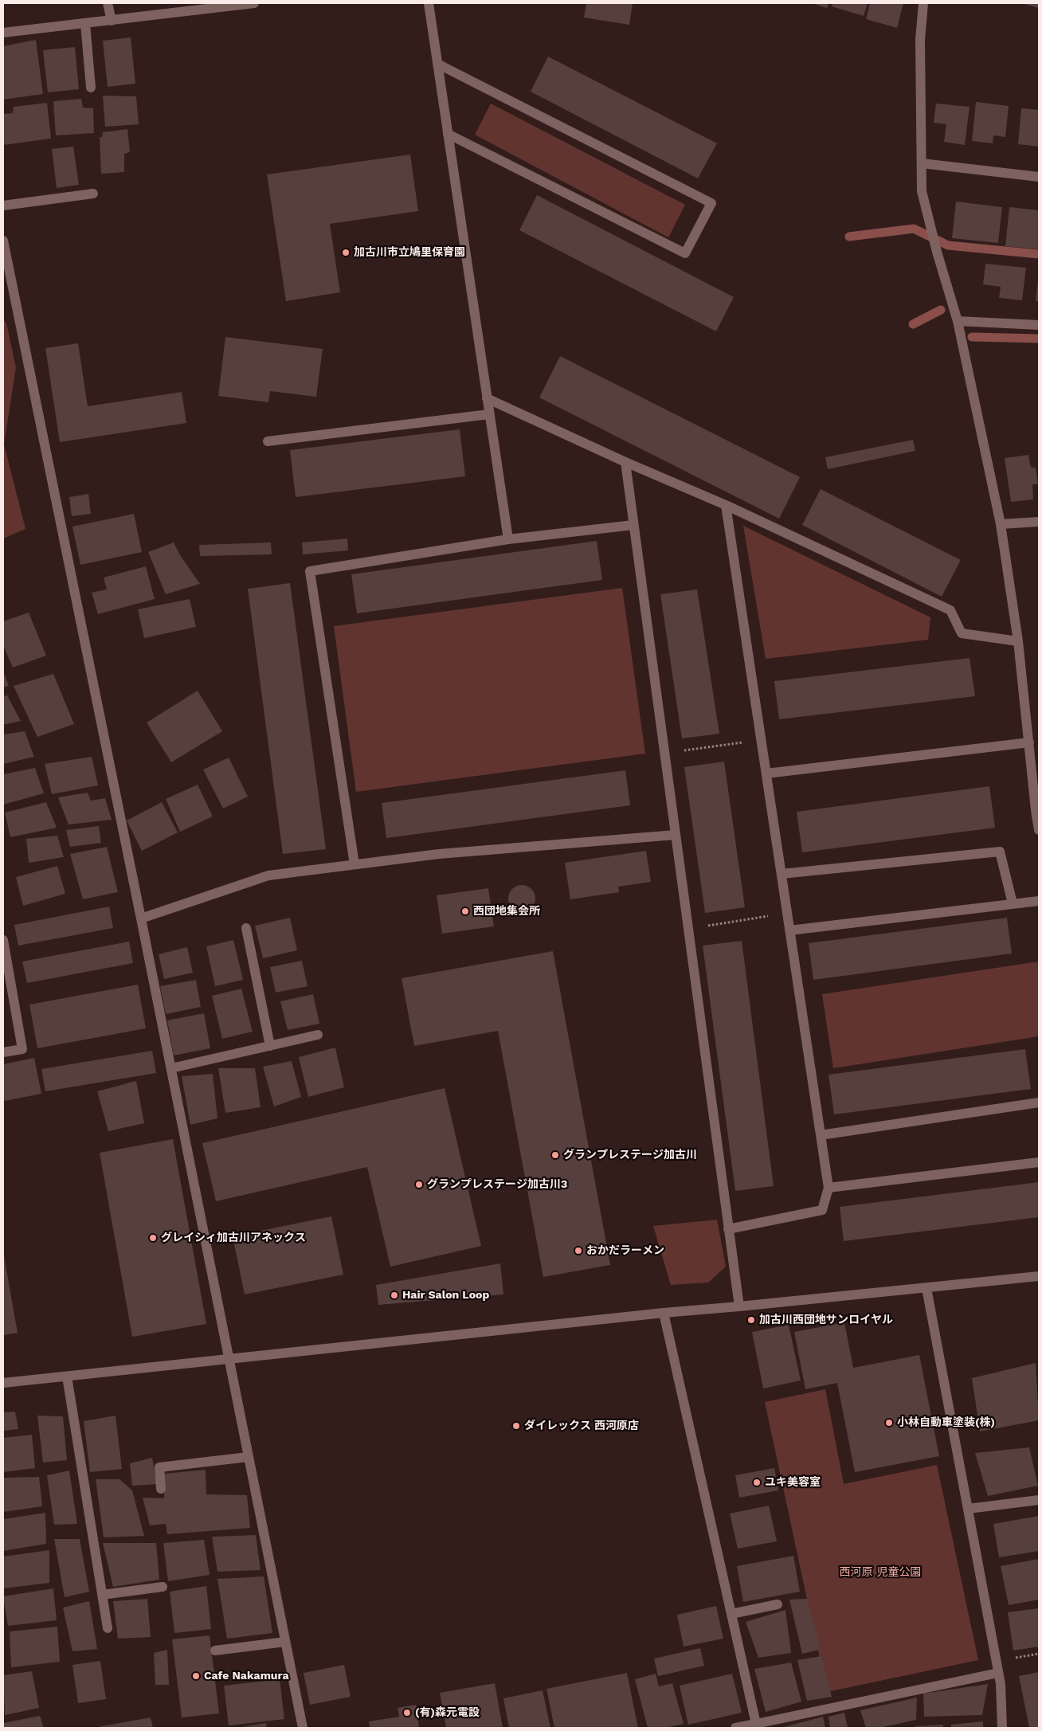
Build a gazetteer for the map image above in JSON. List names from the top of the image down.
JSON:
{
  "parks": ["西河原 児童公園"],
  "places": [
    "加古川市立鳩里保育園",
    "西団地集会所",
    "グランプレステージ加古川",
    "グランプレステージ加古川3",
    "グレイシィ加古川アネックス",
    "おかだラーメン",
    "Hair Salon Loop",
    "加古川西団地サンロイヤル",
    "小林自動車塗装(株)",
    "ダイレックス 西河原店",
    "ユキ美容室",
    "Cafe Nakamura",
    "(有)森元電設"
  ]
}
